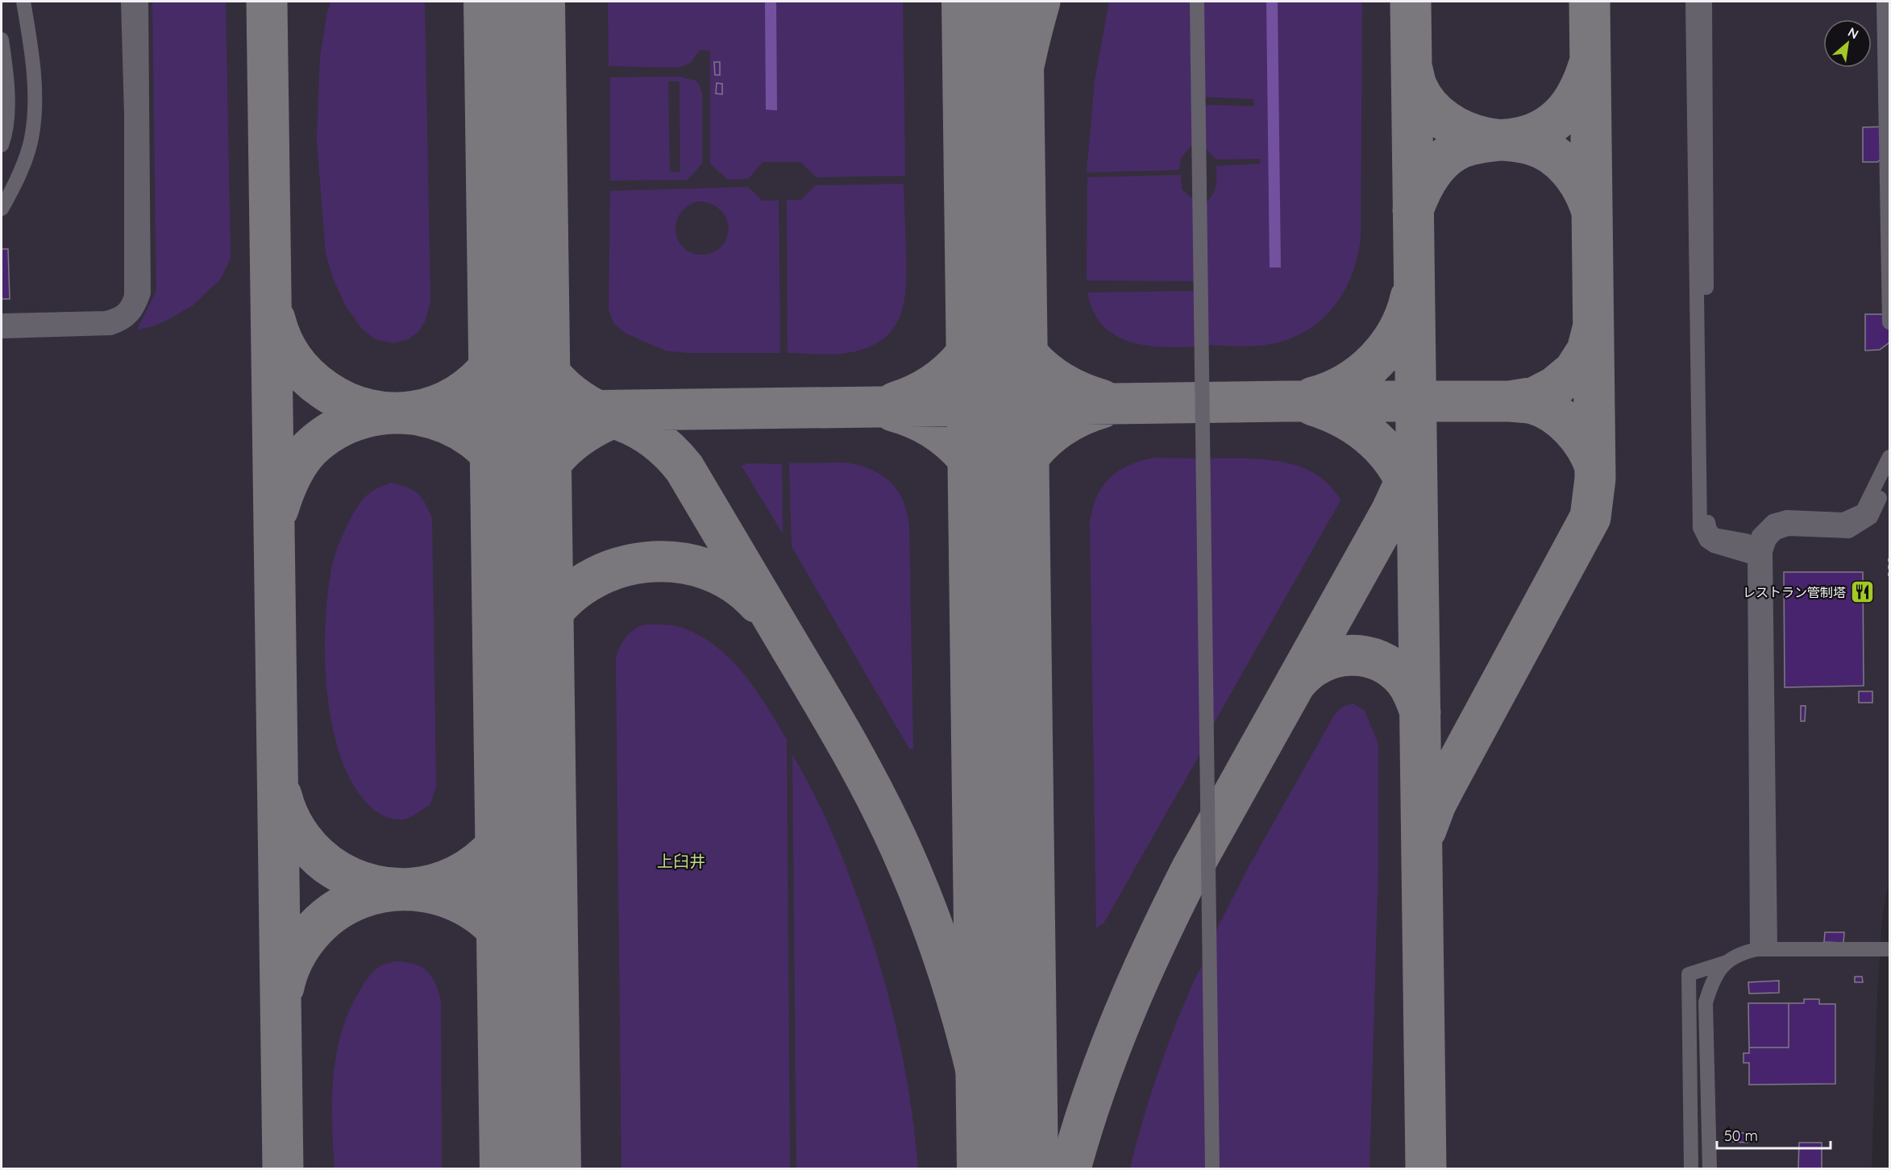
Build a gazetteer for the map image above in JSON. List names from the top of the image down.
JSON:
{
  "districts": ["上臼井"],
  "places": {
    "restaurant": ["レストラン管制塔"]
  },
  "scale_bar": "50 m",
  "north": "top right"
}
